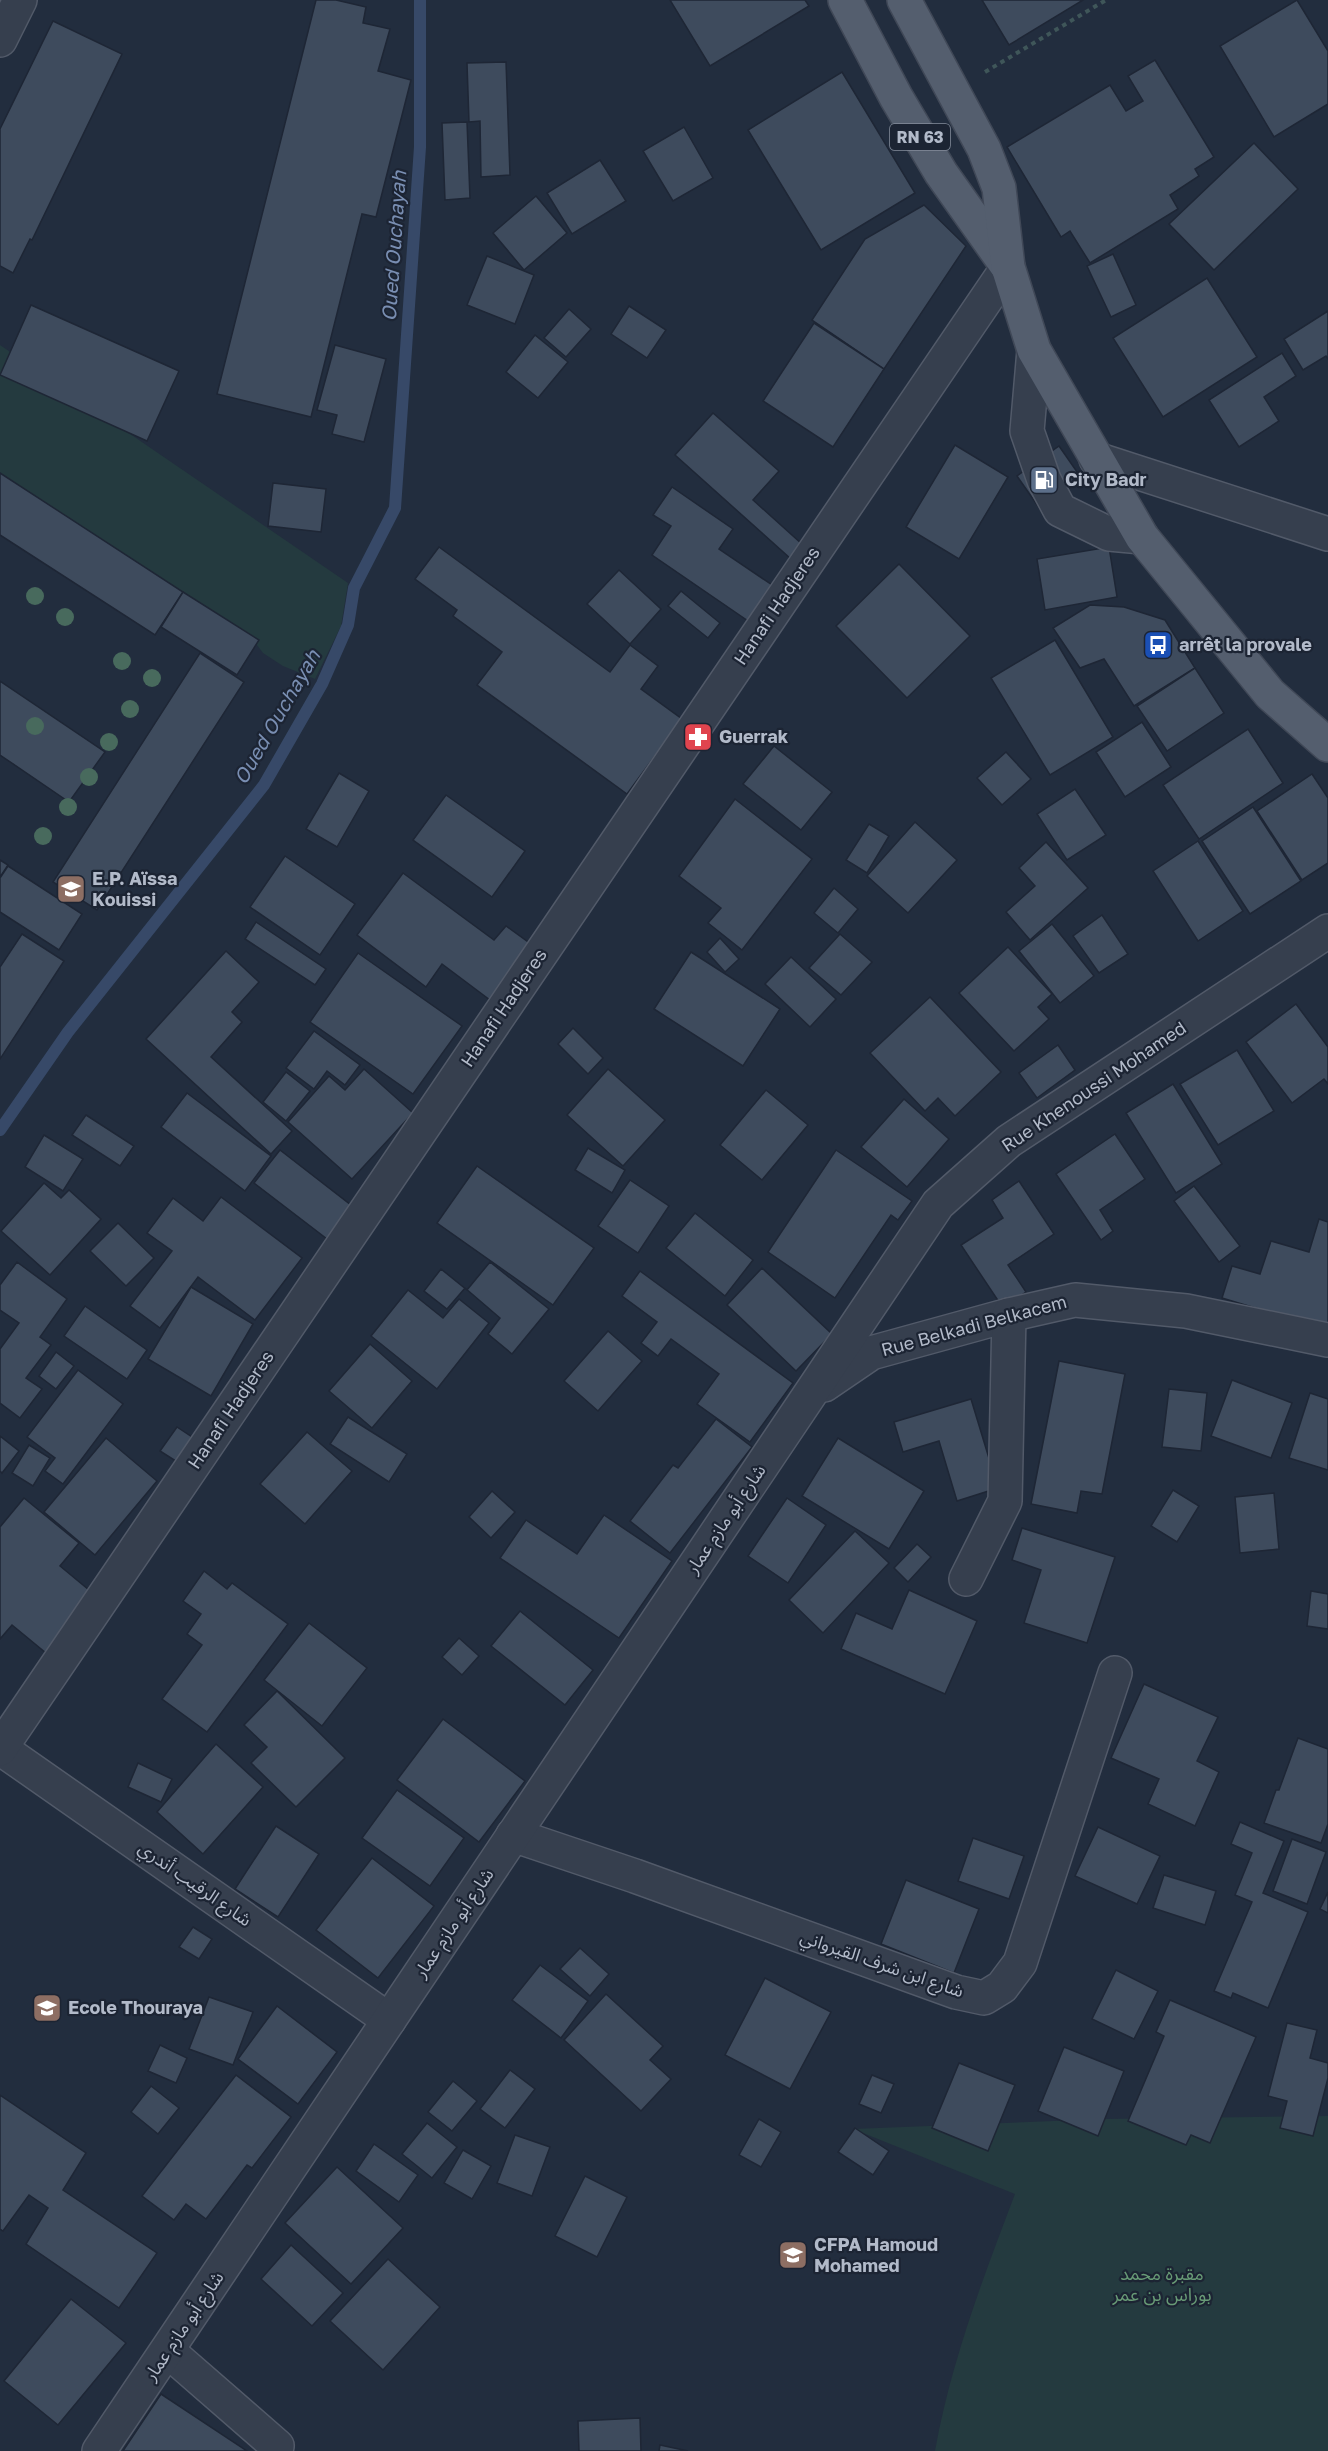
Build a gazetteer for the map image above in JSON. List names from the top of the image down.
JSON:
{
  "streets": {
    "main road": ["RN 63"],
    "street": [
      "Hanafi Hadjeres",
      "Rue Khenoussi Mohamed",
      "Rue Belkadi Belkacem",
      "شارع أبو مازم عمار",
      "شارع الرقيب أندري",
      "شارع ابن شرف القيرواني"
    ]
  },
  "crossings": [
    ["RN 63", "Hanafi Hadjeres"],
    ["Hanafi Hadjeres", "شارع الرقيب أندري"],
    ["Rue Khenoussi Mohamed", "Rue Belkadi Belkacem"],
    ["Rue Khenoussi Mohamed", "شارع أبو مازم عمار"],
    ["Rue Belkadi Belkacem", "شارع أبو مازم عمار"],
    ["شارع أبو مازم عمار", "شارع الرقيب أندري"],
    ["شارع أبو مازم عمار", "شارع ابن شرف القيرواني"]
  ],
  "water": ["Oued Ouchayah"],
  "parks": ["مقبرة محمد بوراس بن عمر"],
  "places": {
    "fuel station": ["City Badr"],
    "bus stop": ["arrêt la provale"],
    "pharmacy": ["Guerrak"],
    "school or university": ["E.P. Aïssa Kouissi", "Ecole Thouraya", "CFPA Hamoud Mohamed"]
  }
}
